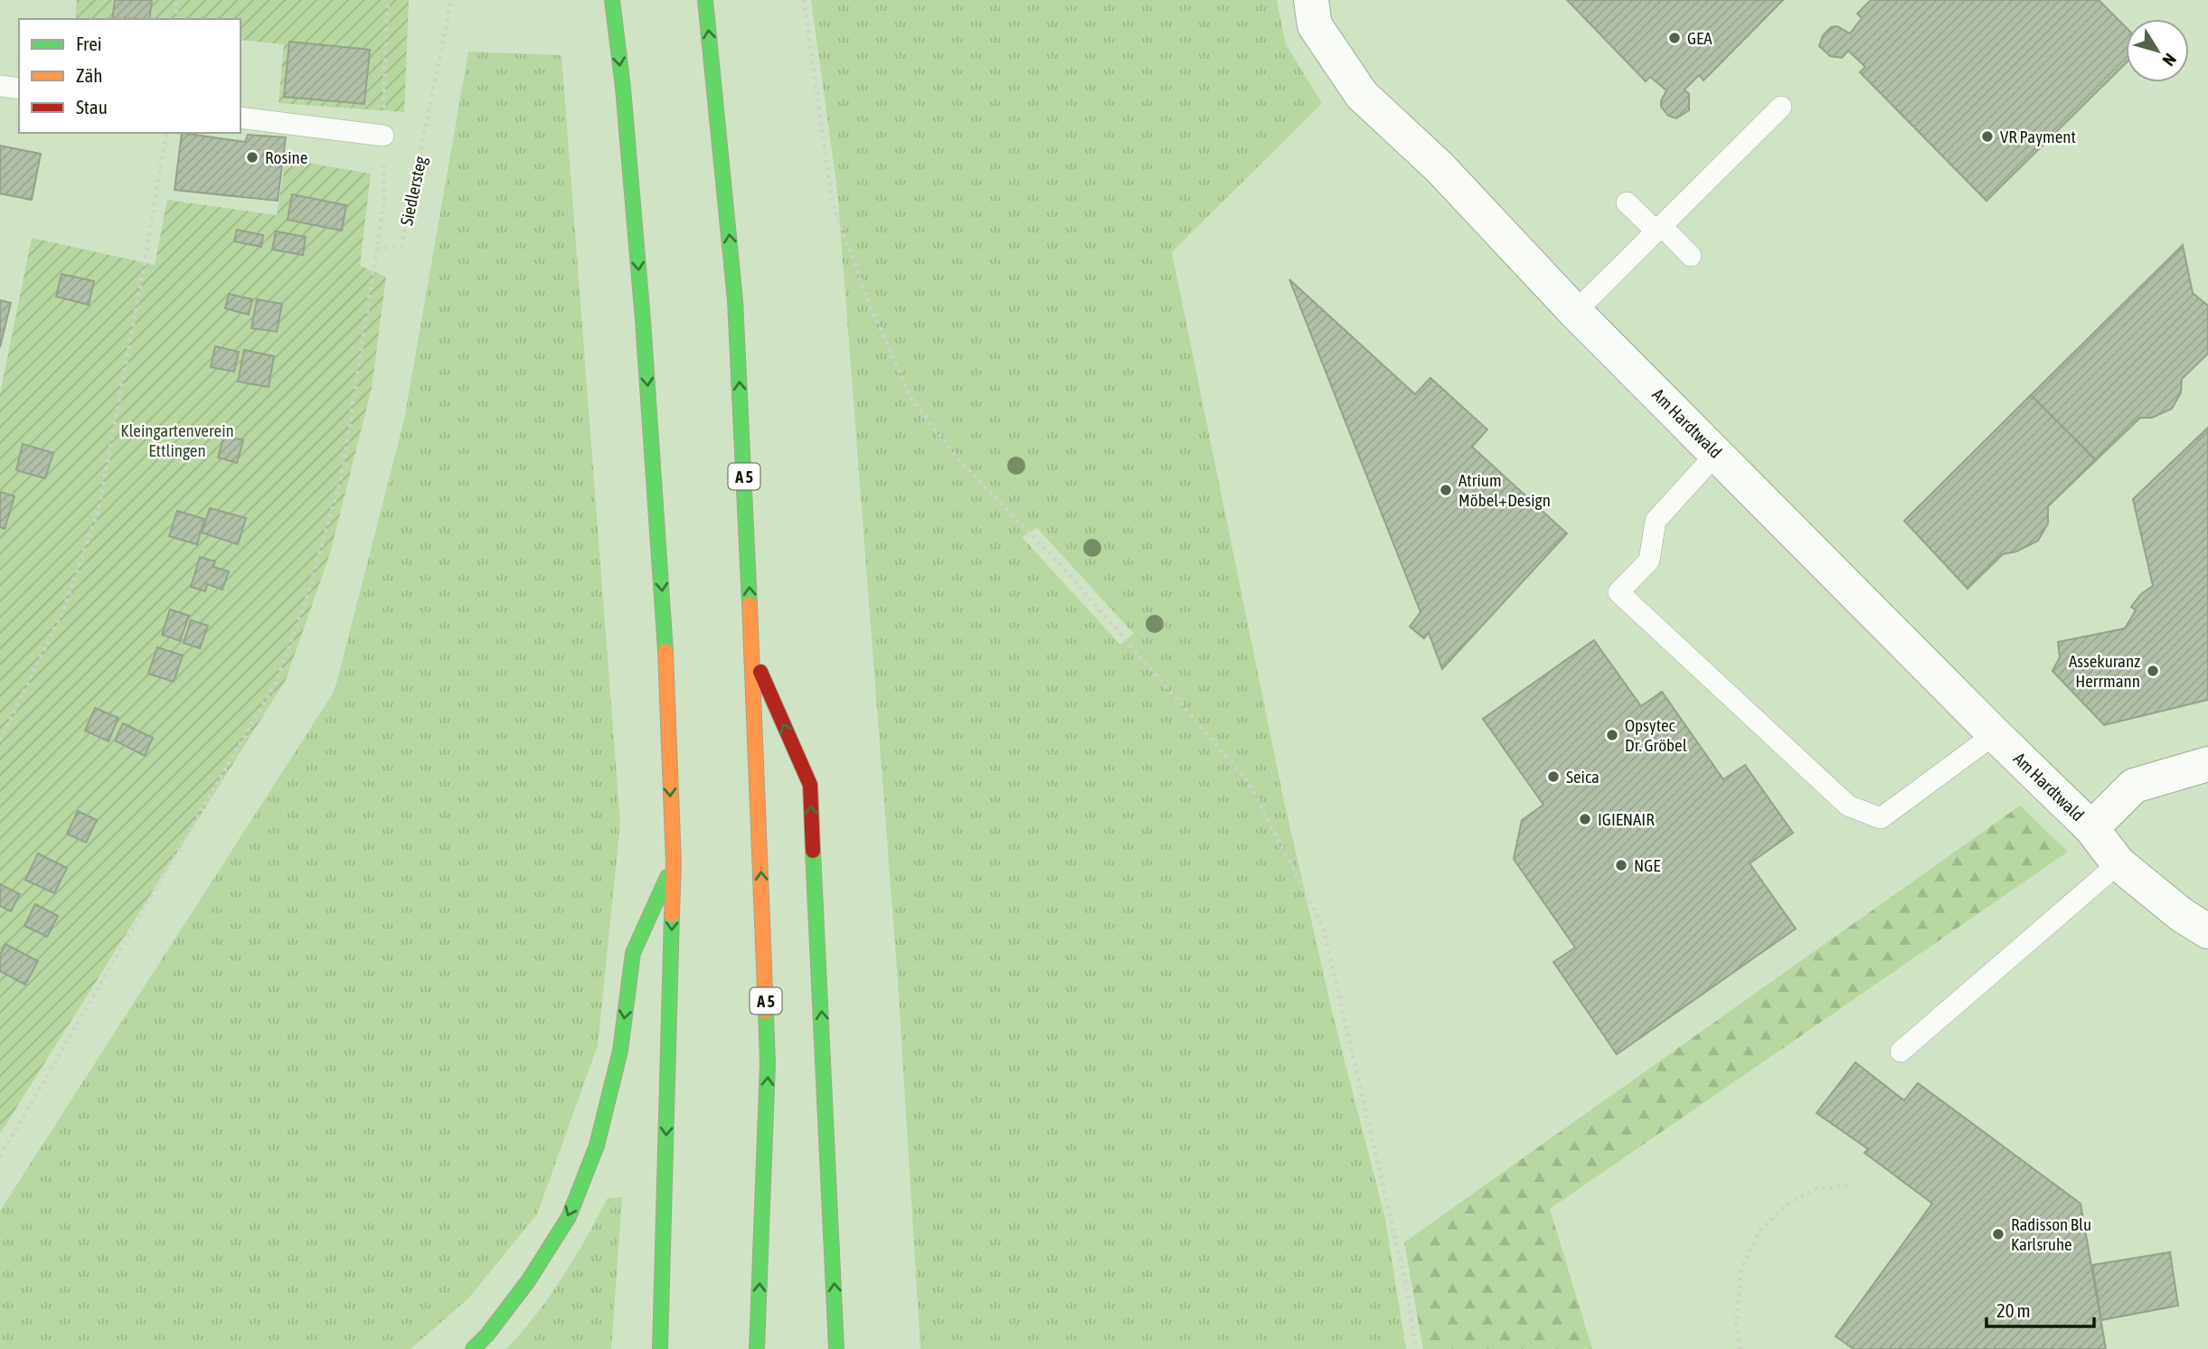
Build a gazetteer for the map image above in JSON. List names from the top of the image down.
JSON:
{
  "streets": {
    "highway": ["A 5"],
    "street": ["Am Hardtwald"],
    "path": ["Siedlersteg"]
  },
  "parks": ["Kleingartenverein Ettlingen"],
  "places": [
    "GEA",
    "VR Payment",
    "Rosine",
    "Atrium Möbel+Design",
    "Assekuranz Herrmann",
    "Opsytec Dr. Gröbel",
    "Seica",
    "IGIENAIR",
    "NGE",
    "Radisson Blu Karlsruhe"
  ],
  "legend": ["Frei", "Zäh", "Stau"],
  "scale_bar": "20 m",
  "north": "bottom right"
}
